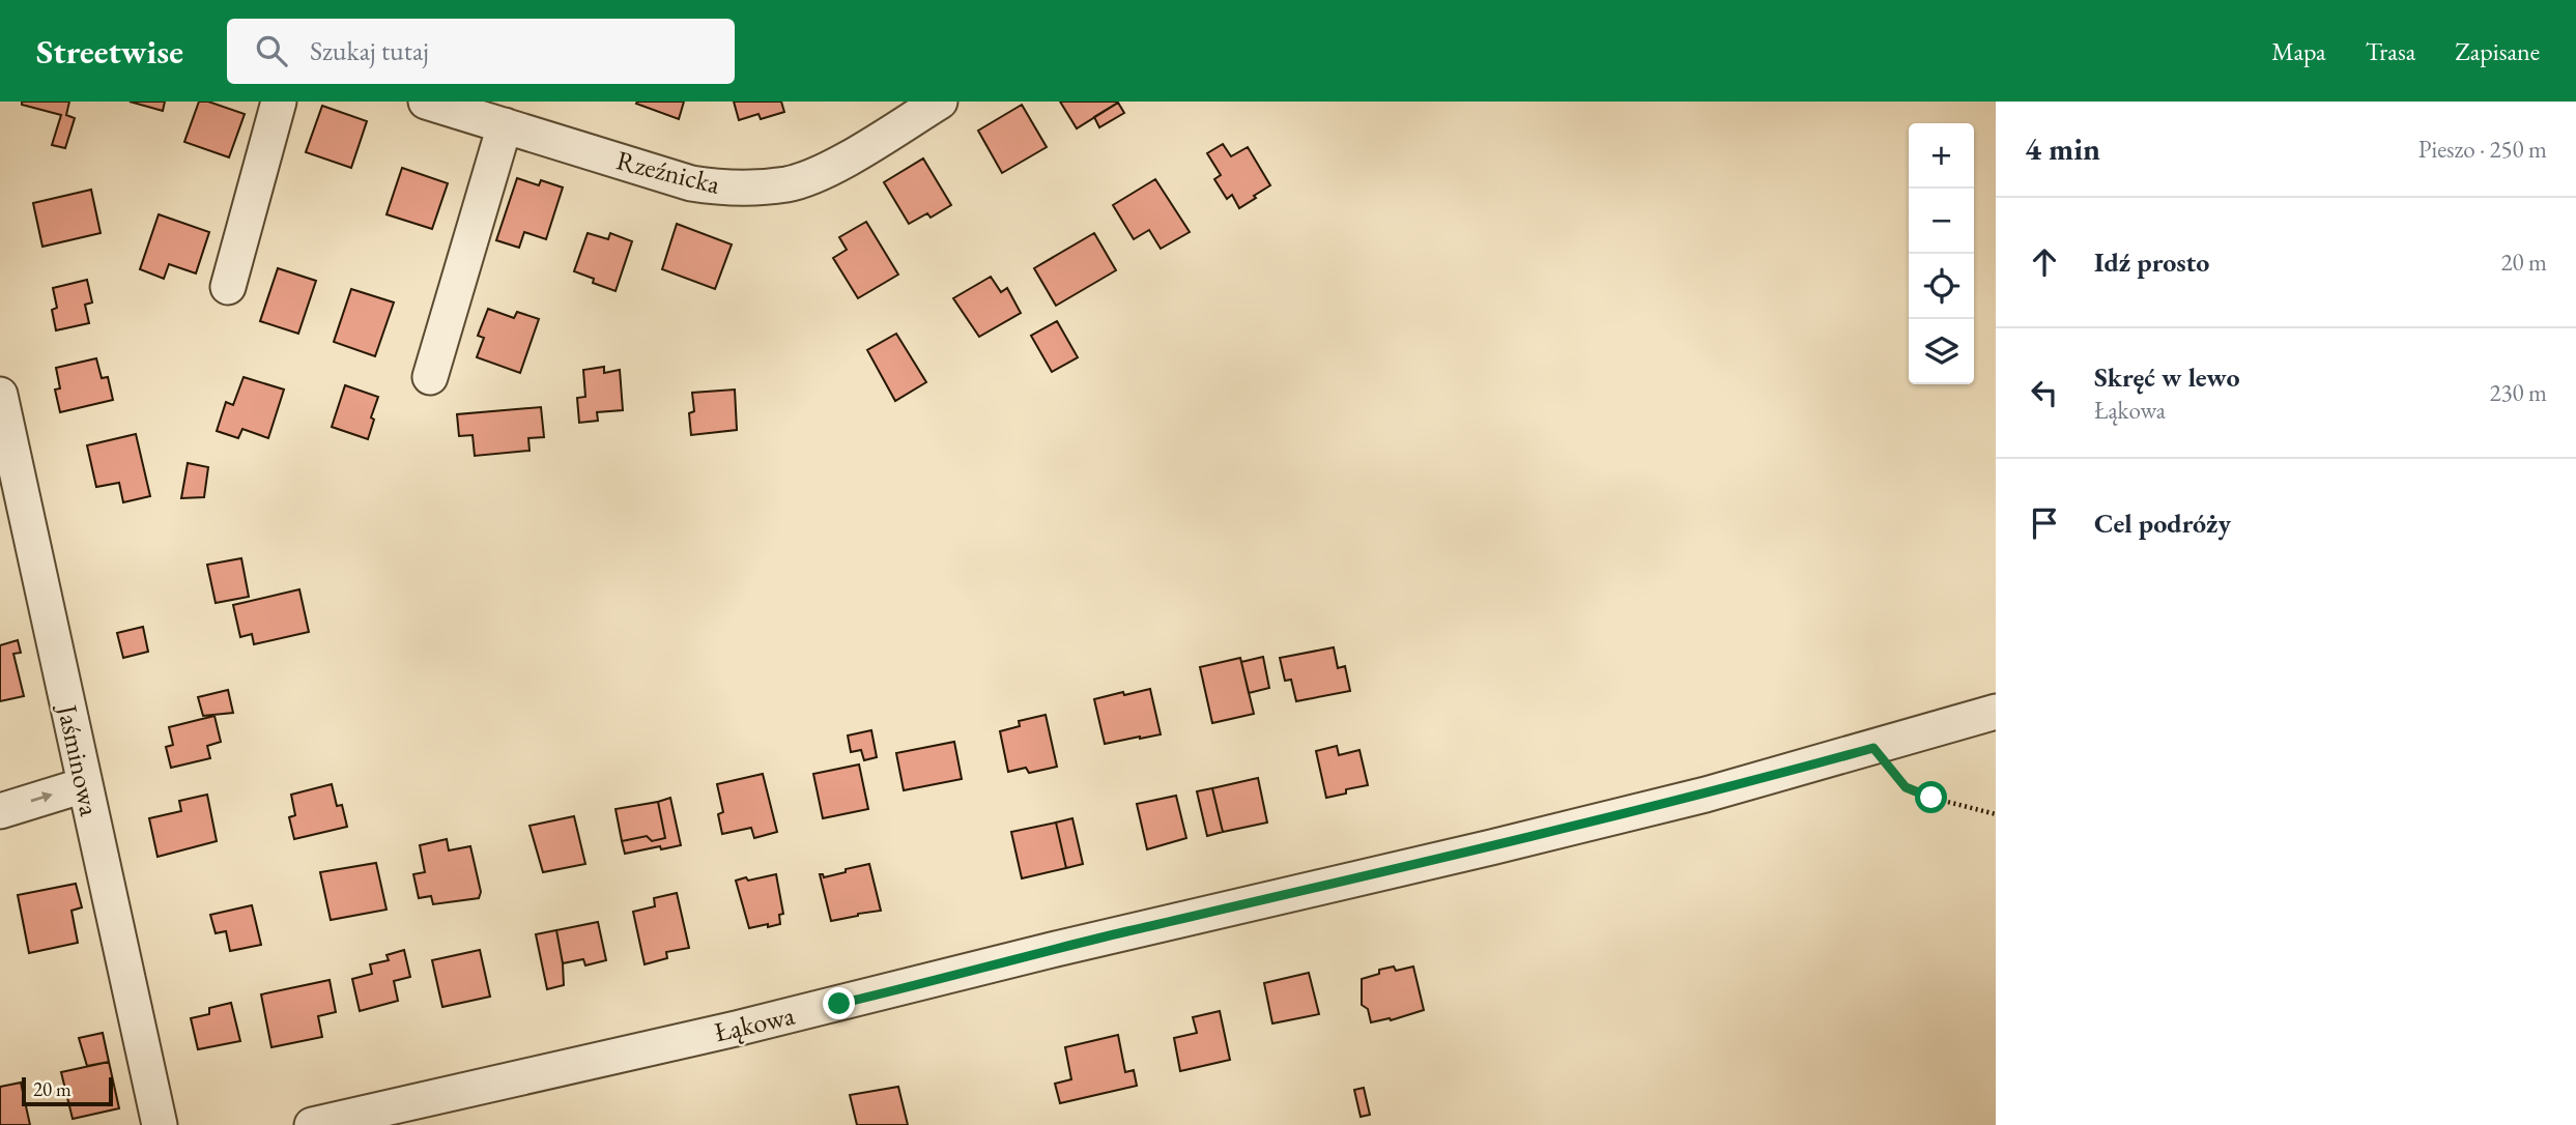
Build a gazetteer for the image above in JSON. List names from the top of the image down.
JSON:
{
  "streets": {
    "street": ["Rzeźnicka", "Jaśminowa", "Łąkowa"]
  },
  "scale_bar": "20 m",
  "page": {
    "header": "Streetwise",
    "search": "Szukaj tutaj",
    "nav": ["Mapa", "Trasa", "Zapisane"],
    "heading": ["4 min", "Pieszo · 250 m"],
    "map_buttons": ["+", "−"],
    "list": [
      ["Idź prosto", "20 m"],
      ["Skręć w lewo", "Łąkowa", "230 m"],
      "Cel podróży"
    ],
    "scale": "20 m"
  }
}
